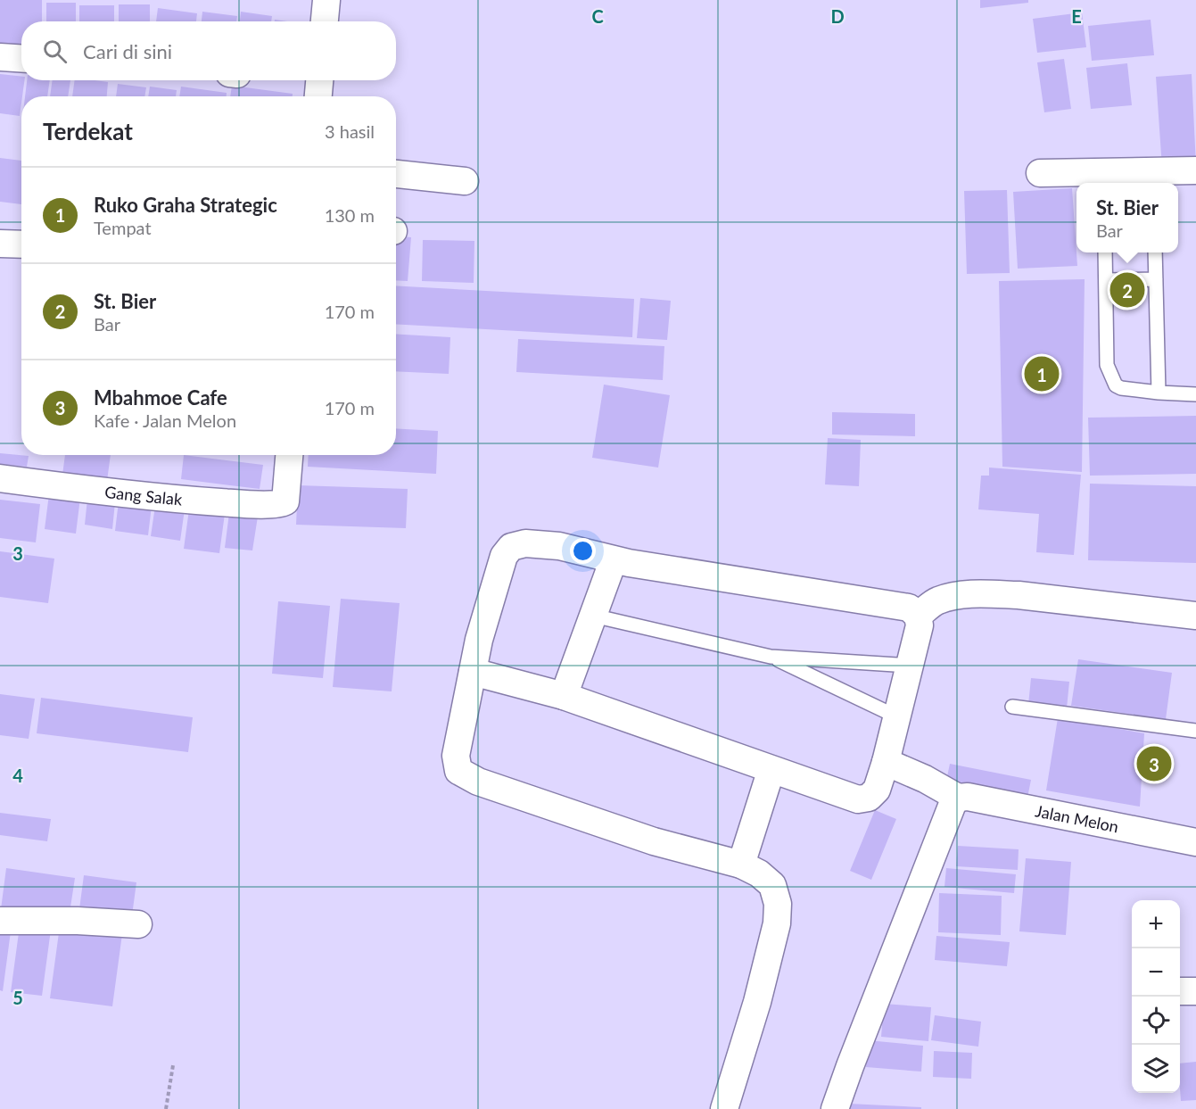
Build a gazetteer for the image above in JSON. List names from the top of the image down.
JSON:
{
  "streets": {
    "street": ["Gang Salak", "Jalan Melon"]
  },
  "page": {
    "search": "Cari di sini",
    "heading": ["Terdekat", "3 hasil"],
    "list": [
      {
        "mark": "1",
        "name": "Ruko Graha Strategic",
        "note": "Tempat",
        "value": "130 m"
      },
      {
        "mark": "2",
        "name": "St. Bier",
        "note": "Bar",
        "value": "170 m"
      },
      {
        "mark": "3",
        "name": "Mbahmoe Cafe",
        "note": "Kafe · Jalan Melon",
        "value": "170 m"
      }
    ],
    "popup": ["St. Bier", "Bar"],
    "pins": ["2", "1", "3"],
    "map_buttons": ["+", "−"]
  },
  "grid": {
    "columns": ["C", "D", "E"],
    "rows": ["3", "4", "5"]
  }
}
